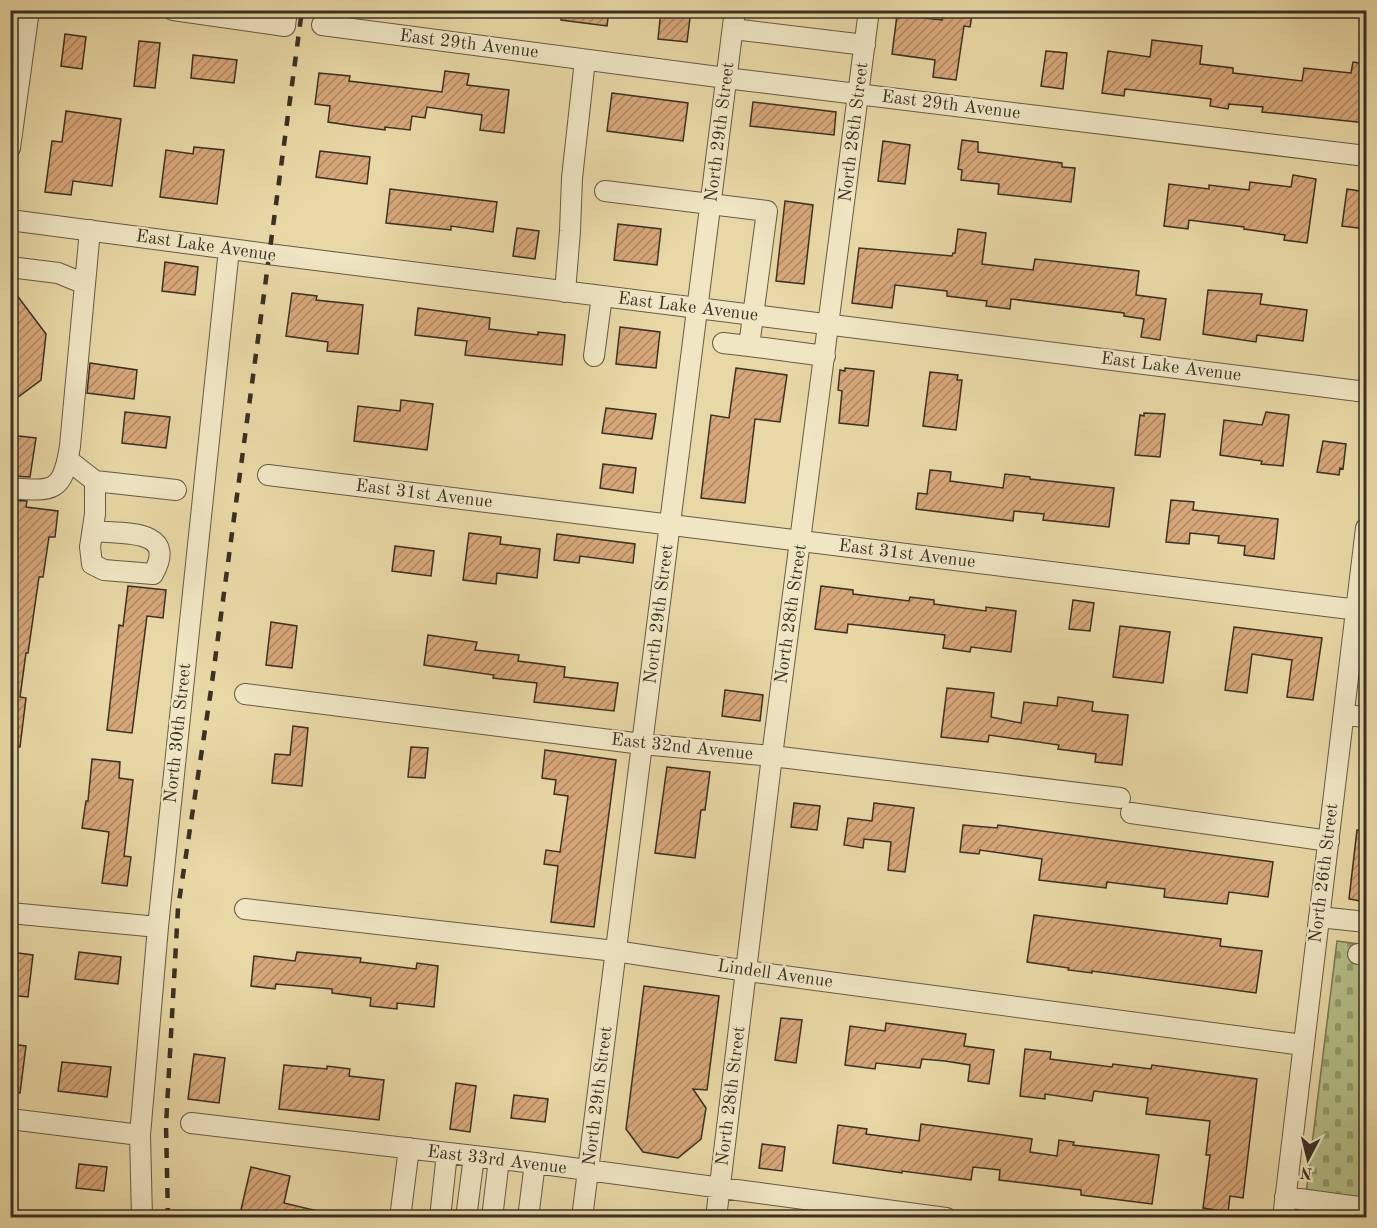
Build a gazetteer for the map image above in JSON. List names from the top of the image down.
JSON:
{
  "streets": {
    "street": [
      "East 29th Avenue",
      "North 29th Street",
      "North 28th Street",
      "East Lake Avenue",
      "East 31st Avenue",
      "North 30th Street",
      "East 32nd Avenue",
      "North 26th Street",
      "Lindell Avenue",
      "East 33rd Avenue"
    ]
  },
  "crossings": [
    ["East 29th Avenue", "North 29th Street"],
    ["East 29th Avenue", "North 28th Street"],
    ["North 29th Street", "East Lake Avenue"],
    ["North 29th Street", "East 31st Avenue"],
    ["North 29th Street", "East 32nd Avenue"],
    ["North 29th Street", "Lindell Avenue"],
    ["North 29th Street", "East 33rd Avenue"],
    ["North 28th Street", "East Lake Avenue"],
    ["North 28th Street", "East 31st Avenue"],
    ["North 28th Street", "East 32nd Avenue"],
    ["North 28th Street", "Lindell Avenue"],
    ["North 28th Street", "East 33rd Avenue"],
    ["East Lake Avenue", "North 30th Street"],
    ["East 31st Avenue", "North 26th Street"],
    ["East 32nd Avenue", "North 26th Street"],
    ["North 26th Street", "Lindell Avenue"]
  ],
  "north": "bottom"
}
